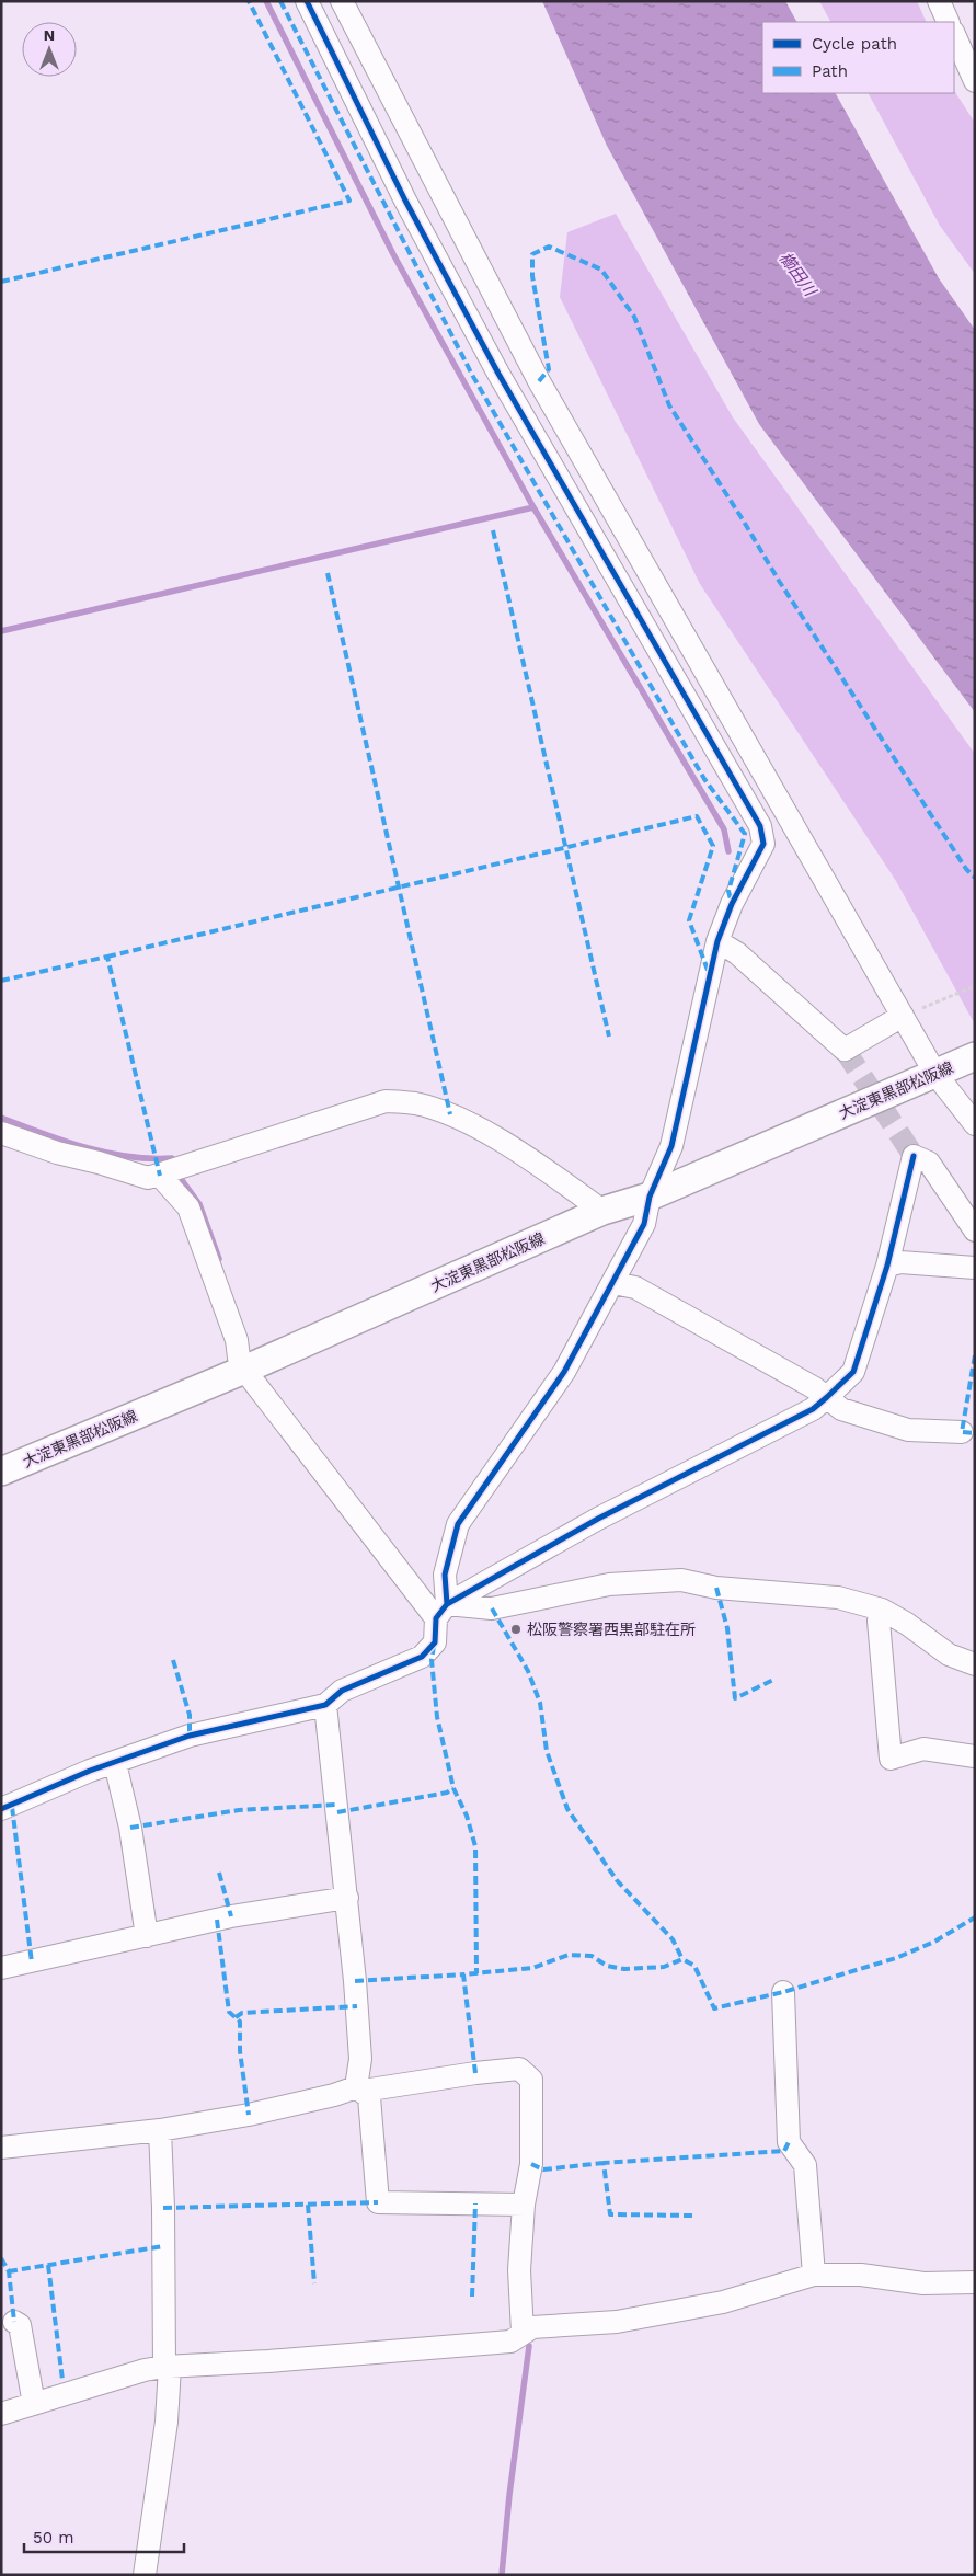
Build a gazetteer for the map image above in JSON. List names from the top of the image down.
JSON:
{
  "streets": {
    "main road": ["大淀東黒部松阪線"]
  },
  "water": ["櫛田川"],
  "places": ["松阪警察署西黒部駐在所"],
  "legend": ["Cycle path", "Path"],
  "scale_bar": "50 m",
  "north": "top"
}
